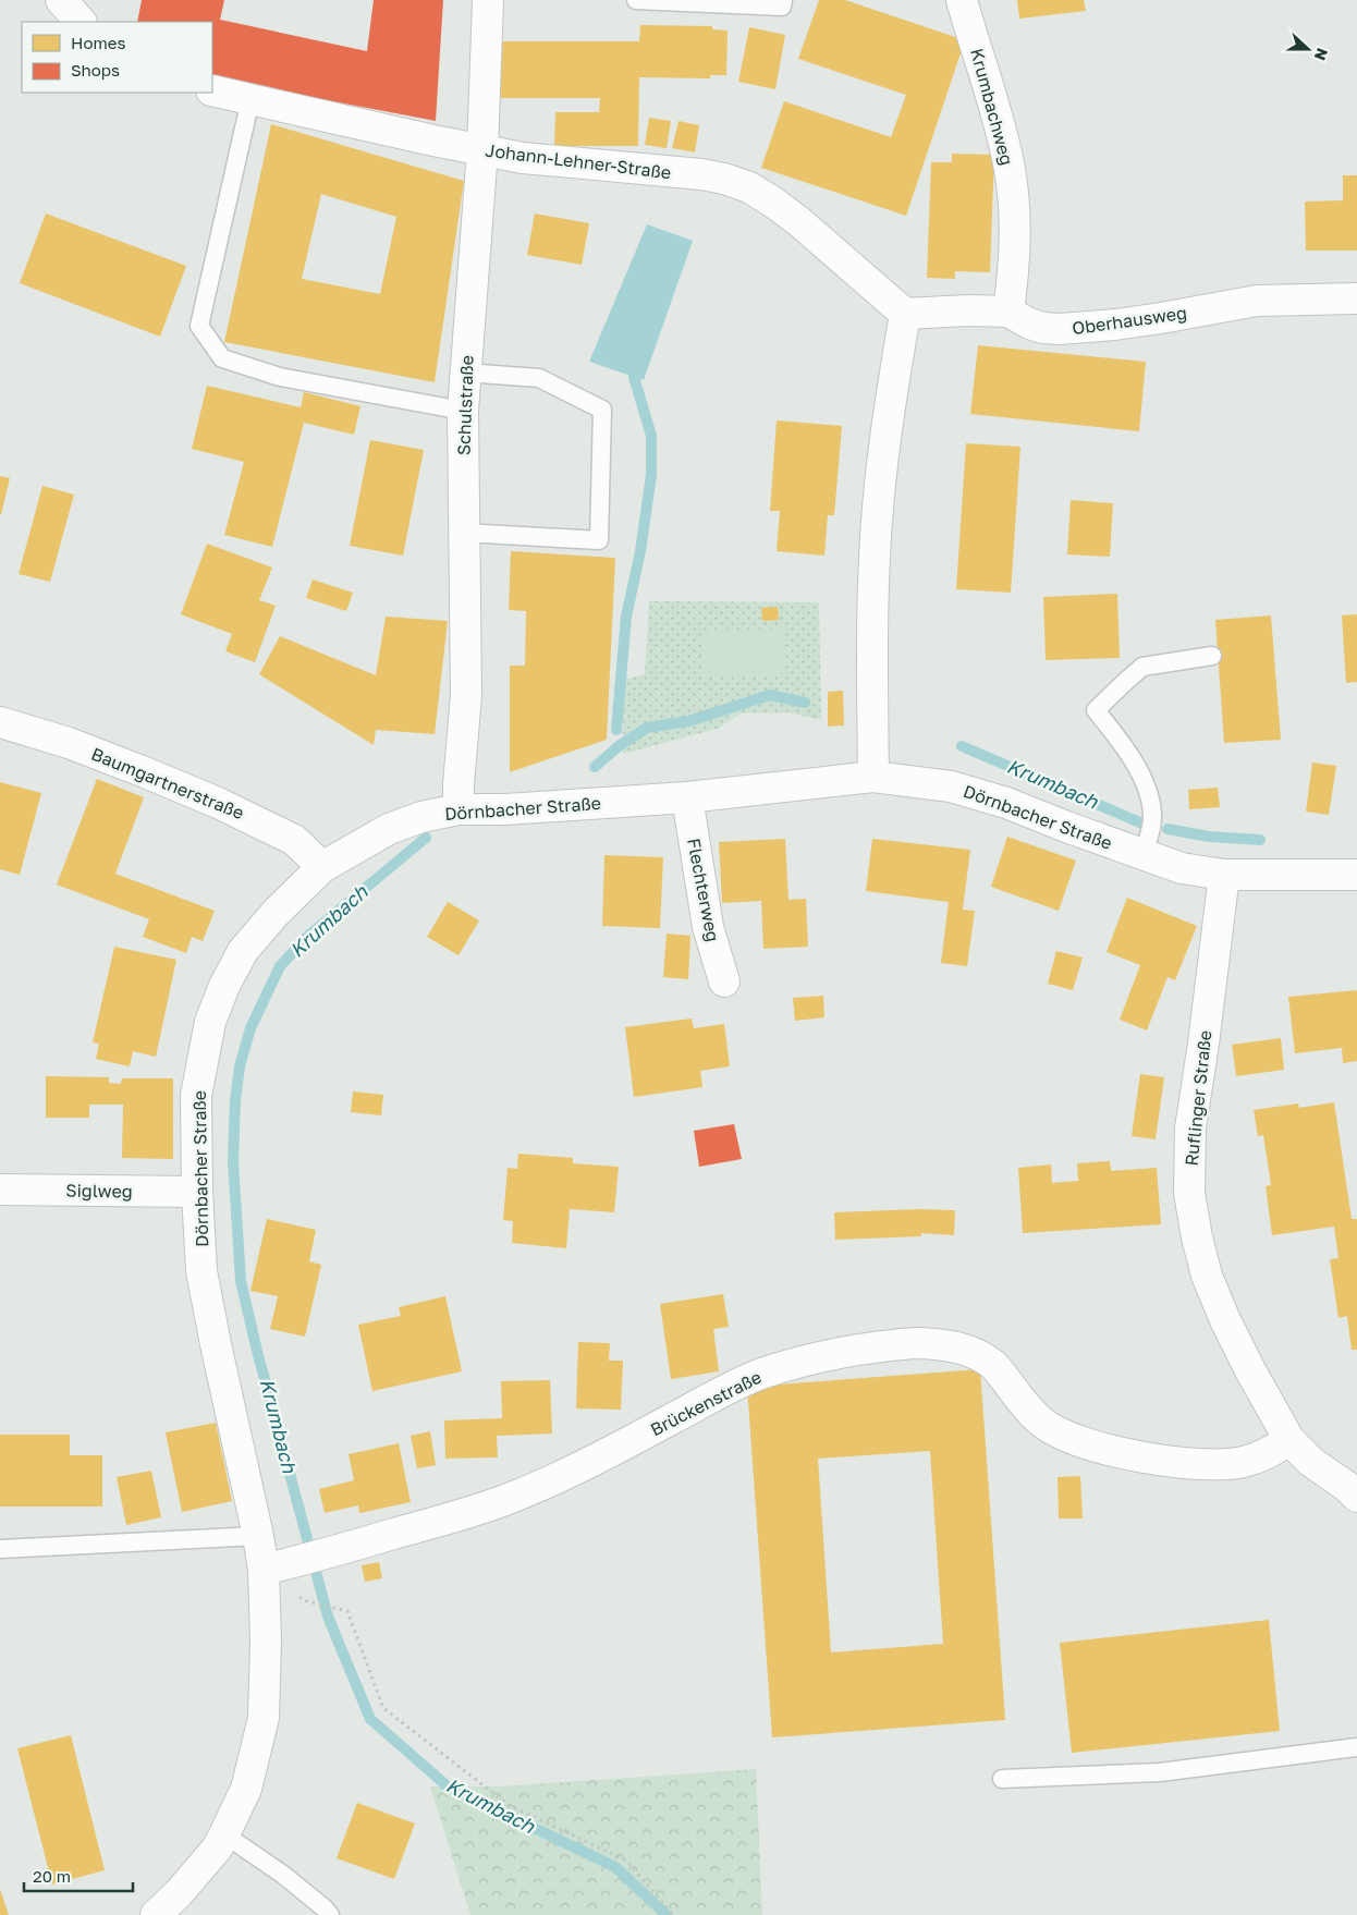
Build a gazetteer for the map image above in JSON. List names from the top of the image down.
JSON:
{
  "streets": {
    "street": [
      "Krumbachweg",
      "Johann-Lehner-Straße",
      "Oberhausweg",
      "Schulstraße",
      "Baumgartnerstraße",
      "Dörnbacher Straße",
      "Flechterweg",
      "Ruflinger Straße",
      "Siglweg",
      "Brückenstraße"
    ]
  },
  "crossings": [
    ["Krumbachweg", "Oberhausweg"],
    ["Johann-Lehner-Straße", "Oberhausweg"],
    ["Johann-Lehner-Straße", "Schulstraße"],
    ["Schulstraße", "Dörnbacher Straße"],
    ["Baumgartnerstraße", "Dörnbacher Straße"],
    ["Dörnbacher Straße", "Flechterweg"],
    ["Dörnbacher Straße", "Ruflinger Straße"],
    ["Dörnbacher Straße", "Siglweg"],
    ["Dörnbacher Straße", "Brückenstraße"],
    ["Ruflinger Straße", "Brückenstraße"]
  ],
  "water": ["Krumbach"],
  "legend": ["Homes", "Shops"],
  "scale_bar": "20 m",
  "north": "right"
}
